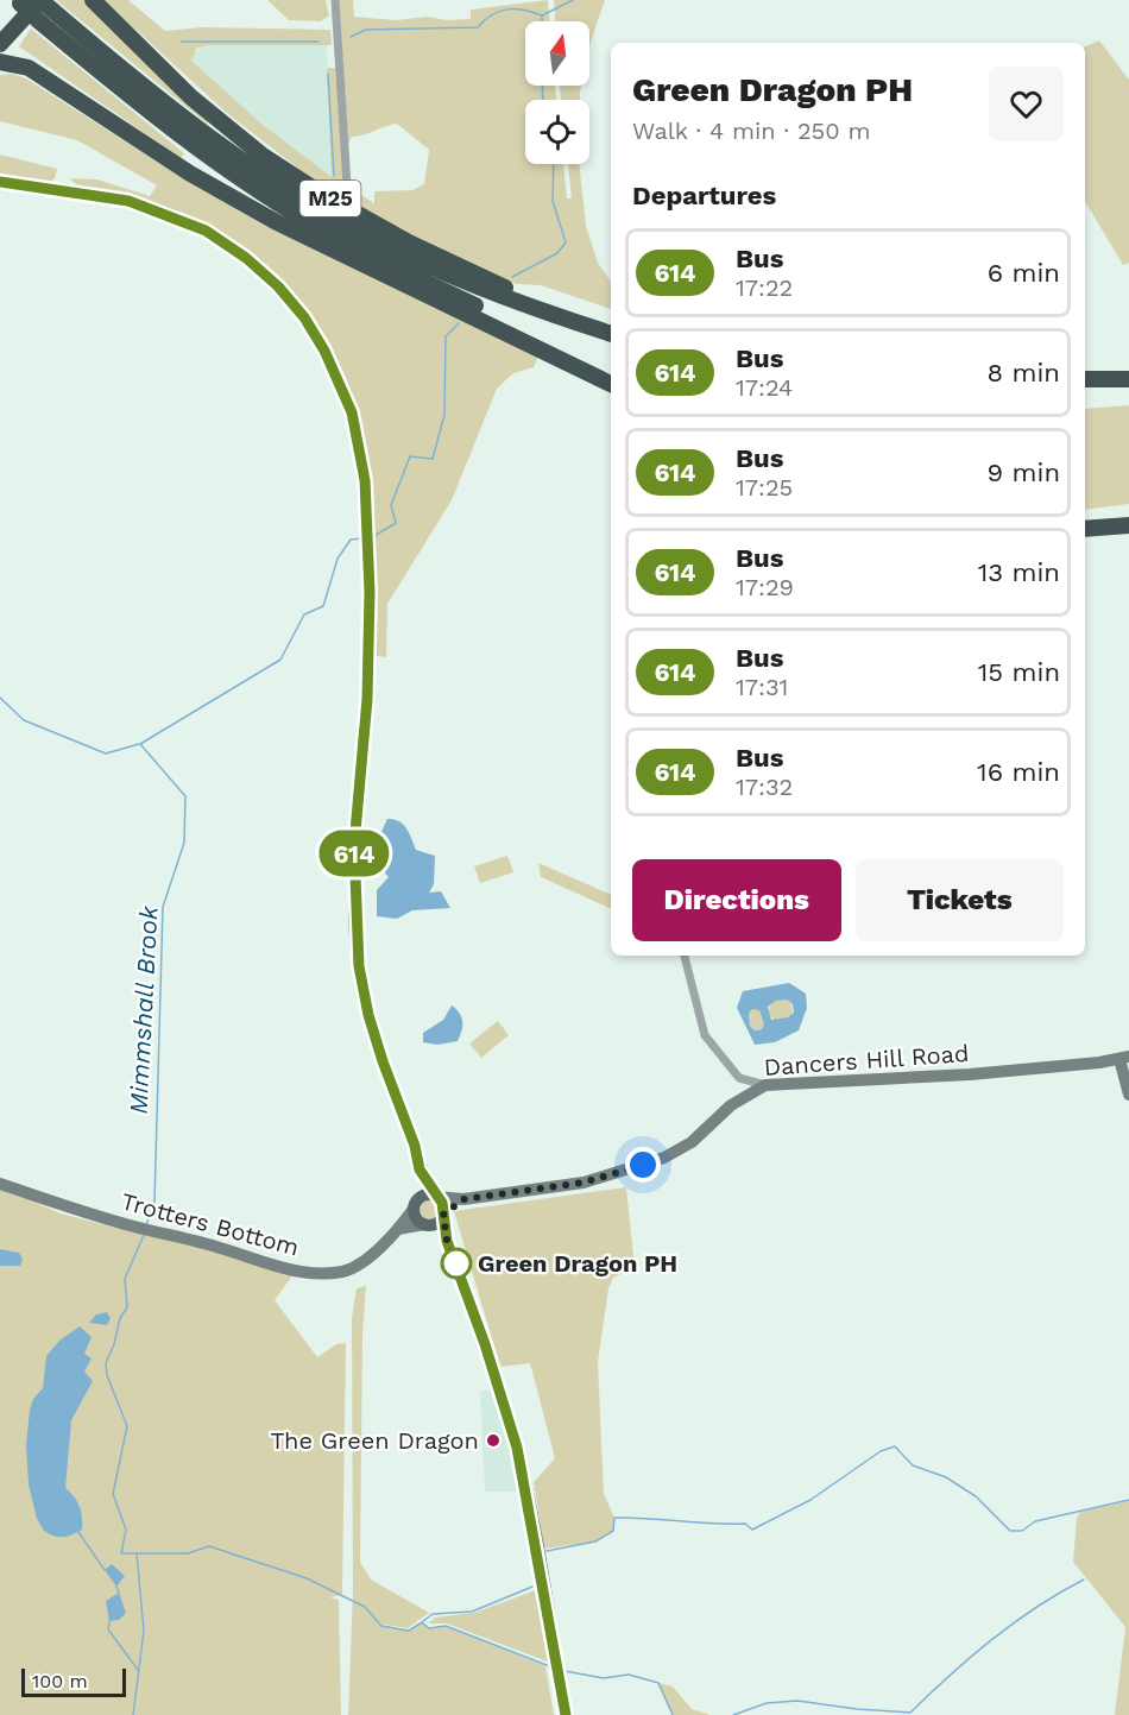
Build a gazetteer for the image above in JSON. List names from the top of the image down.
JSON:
{
  "streets": {
    "highway": ["M25"],
    "street": ["Dancers Hill Road", "Trotters Bottom"]
  },
  "crossings": [
    ["Dancers Hill Road", "Trotters Bottom"]
  ],
  "water": ["Mimmshall Brook"],
  "places": ["Green Dragon PH", "The Green Dragon"],
  "lines": ["bus line 614"],
  "scale_bar": "100 m",
  "north": "top",
  "page": {
    "on_map": "614",
    "heading": [
      ["Green Dragon PH", "Walk · 4 min · 250 m"],
      "Departures"
    ],
    "list": [
      {
        "mark": "614",
        "name": "Bus",
        "note": "17:22",
        "value": "6 min"
      },
      {
        "mark": "614",
        "name": "Bus",
        "note": "17:24",
        "value": "8 min"
      },
      {
        "mark": "614",
        "name": "Bus",
        "note": "17:25",
        "value": "9 min"
      },
      {
        "mark": "614",
        "name": "Bus",
        "note": "17:29",
        "value": "13 min"
      },
      {
        "mark": "614",
        "name": "Bus",
        "note": "17:31",
        "value": "15 min"
      },
      {
        "mark": "614",
        "name": "Bus",
        "note": "17:32",
        "value": "16 min"
      }
    ],
    "buttons": ["Directions", "Tickets"],
    "scale": "100 m"
  }
}
